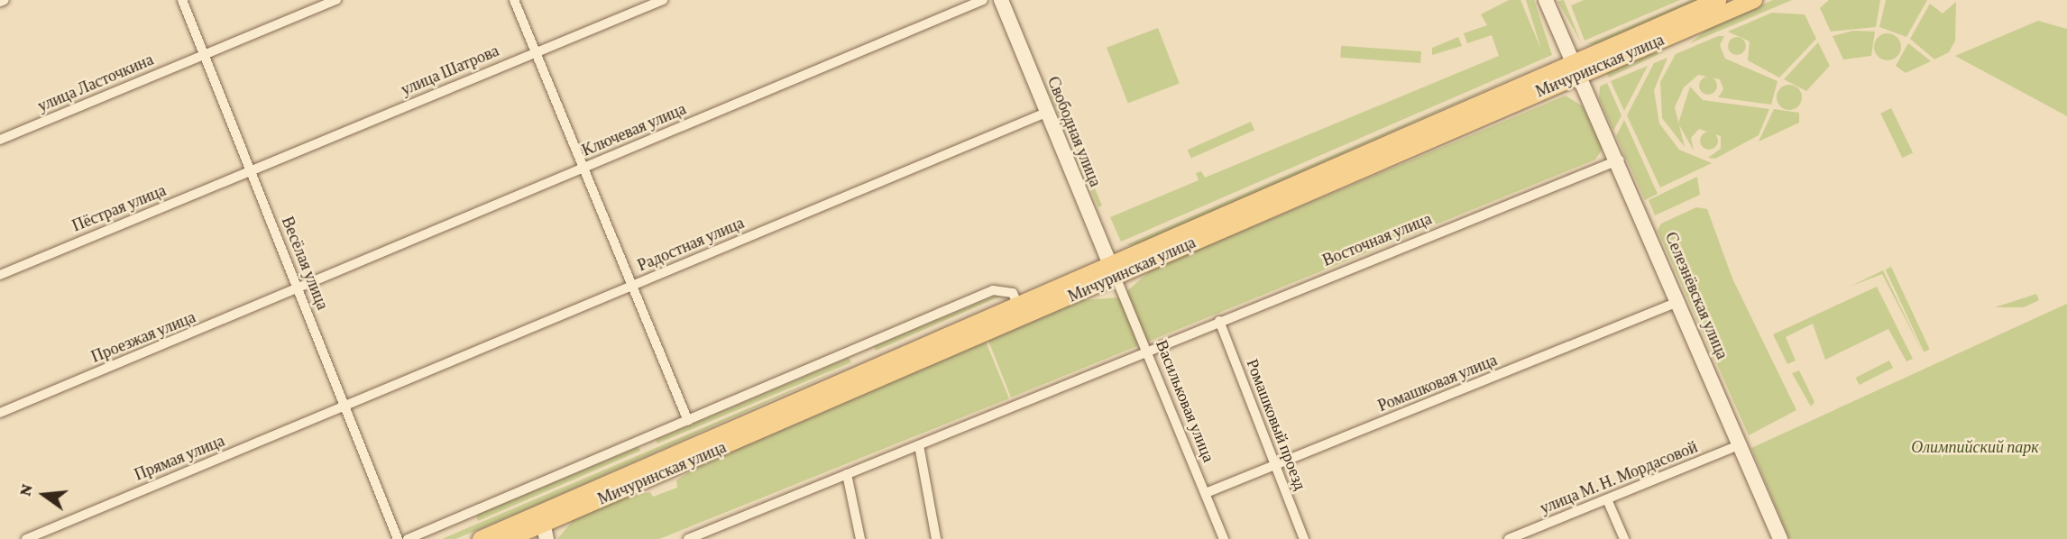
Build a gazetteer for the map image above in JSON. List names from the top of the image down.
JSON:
{
  "streets": {
    "main road": ["Мичуринская улица"],
    "street": [
      "улица Шатрова",
      "улица Ласточкина",
      "Ключевая улица",
      "Свободная улица",
      "Пёстрая улица",
      "Восточная улица",
      "Радостная улица",
      "Весёлая улица",
      "Селезнёвская улица",
      "Проезжая улица",
      "Ромашковая улица",
      "Васильковая улица",
      "Ромашковый проезд",
      "Прямая улица",
      "улица М. Н. Мордасовой"
    ]
  },
  "crossings": [
    ["Мичуринская улица", "Свободная улица"],
    ["Мичуринская улица", "Селезнёвская улица"],
    ["Мичуринская улица", "Васильковая улица"],
    ["улица Шатрова", "Пёстрая улица"],
    ["улица Шатрова", "Весёлая улица"],
    ["улица Ласточкина", "Весёлая улица"],
    ["Ключевая улица", "Весёлая улица"],
    ["Ключевая улица", "Проезжая улица"],
    ["Свободная улица", "Радостная улица"],
    ["Свободная улица", "Васильковая улица"],
    ["Пёстрая улица", "Весёлая улица"],
    ["Восточная улица", "Селезнёвская улица"],
    ["Восточная улица", "Васильковая улица"],
    ["Восточная улица", "Ромашковый проезд"],
    ["Радостная улица", "Весёлая улица"],
    ["Радостная улица", "Прямая улица"],
    ["Весёлая улица", "Проезжая улица"],
    ["Весёлая улица", "Прямая улица"],
    ["Селезнёвская улица", "Ромашковая улица"],
    ["Селезнёвская улица", "улица М. Н. Мордасовой"],
    ["Ромашковая улица", "Васильковая улица"],
    ["Ромашковая улица", "Ромашковый проезд"]
  ],
  "parks": ["Олимпийский парк"],
  "north": "left"
}
